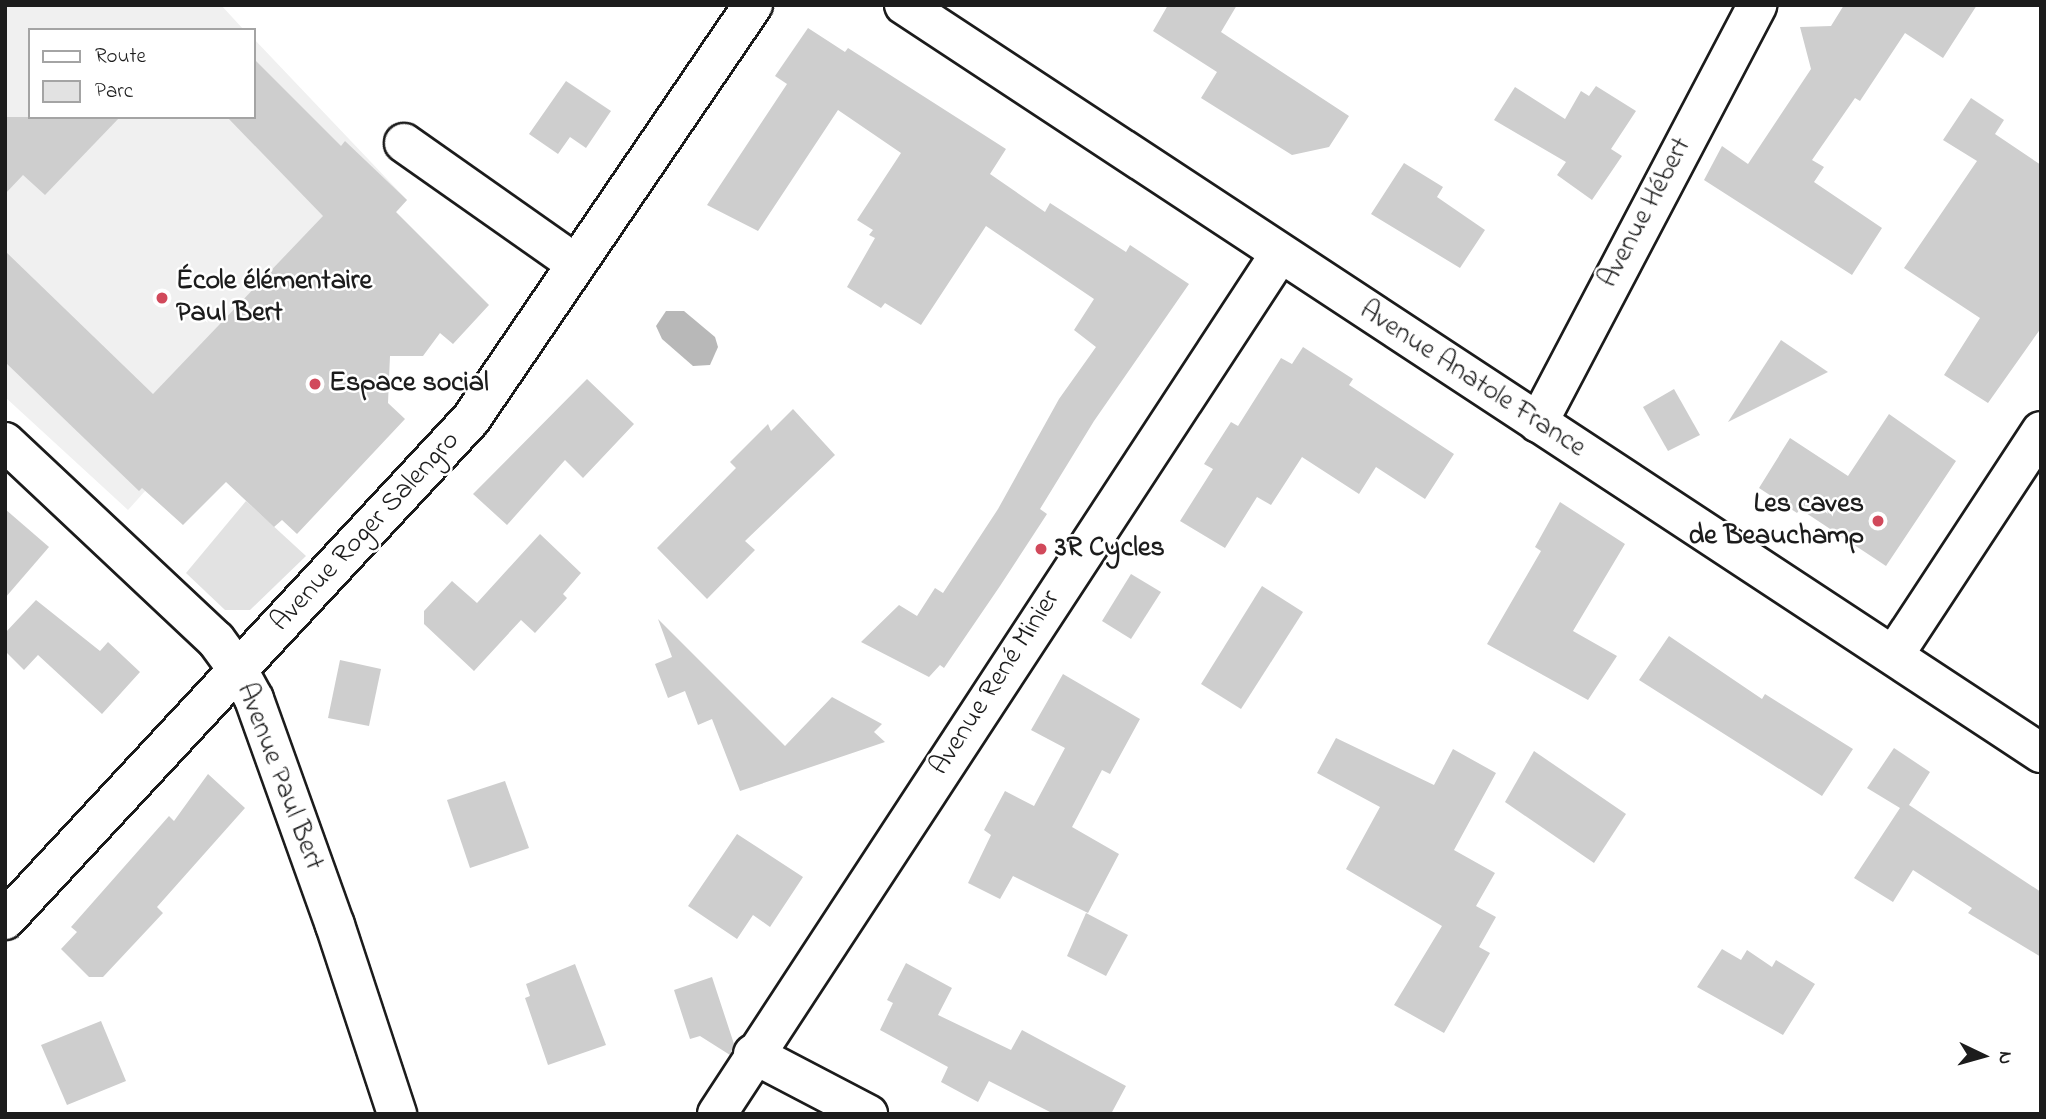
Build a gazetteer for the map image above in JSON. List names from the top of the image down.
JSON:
{
  "streets": {
    "street": [
      "Avenue Hébert",
      "Avenue Anatole France",
      "Avenue Roger Salengro",
      "Avenue René Minier",
      "Avenue Paul Bert"
    ]
  },
  "crossings": [
    ["Avenue Hébert", "Avenue Anatole France"],
    ["Avenue Anatole France", "Avenue René Minier"],
    ["Avenue Roger Salengro", "Avenue Paul Bert"]
  ],
  "places": [
    "École élémentaire Paul Bert",
    "Espace social",
    "Les caves de Beauchamp",
    "3R Cycles"
  ],
  "legend": ["Route", "Parc"],
  "north": "right"
}
